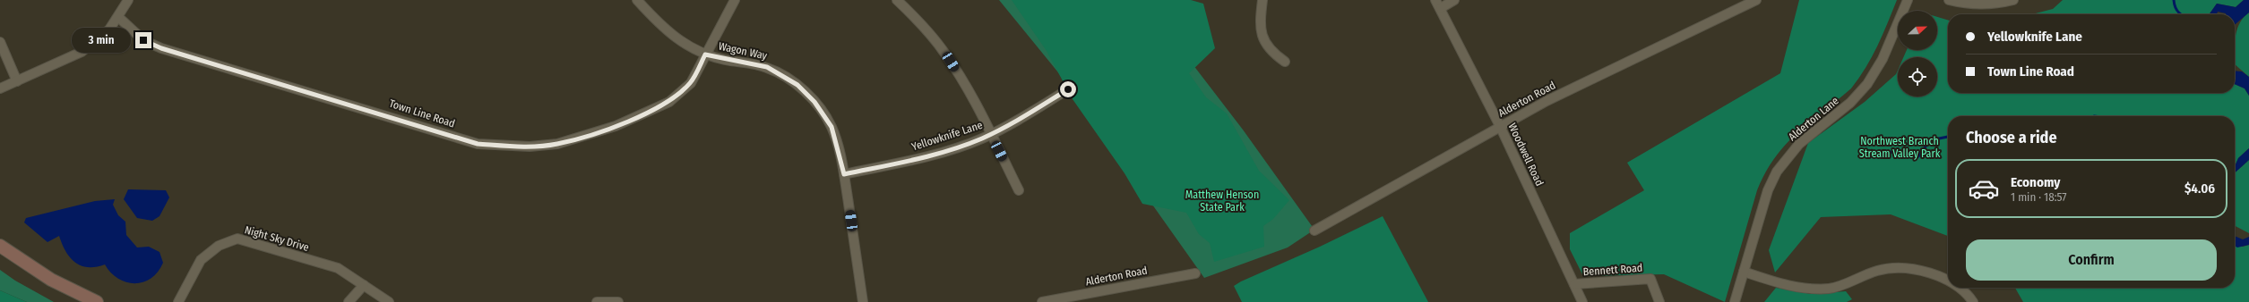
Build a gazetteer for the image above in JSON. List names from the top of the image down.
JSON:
{
  "streets": {
    "street": [
      "Wagon Way",
      "Alderton Road",
      "Town Line Road",
      "Alderton Lane",
      "Yellowknife Lane",
      "Woodwell Road",
      "Night Sky Drive",
      "Bennett Road"
    ]
  },
  "crossings": [
    ["Wagon Way", "Town Line Road"],
    ["Wagon Way", "Yellowknife Lane"],
    ["Alderton Road", "Woodwell Road"],
    ["Woodwell Road", "Bennett Road"]
  ],
  "parks": ["Northwest Branch Stream Valley Park", "Matthew Henson State Park"],
  "north": "right",
  "page": {
    "banner": ["Yellowknife Lane", "Town Line Road"],
    "bubble": "3 min",
    "heading": "Choose a ride",
    "list": [
      {
        "name": "Economy",
        "note": "1 min · 18:57",
        "value": "$4.06"
      }
    ],
    "buttons": "Confirm"
  }
}
